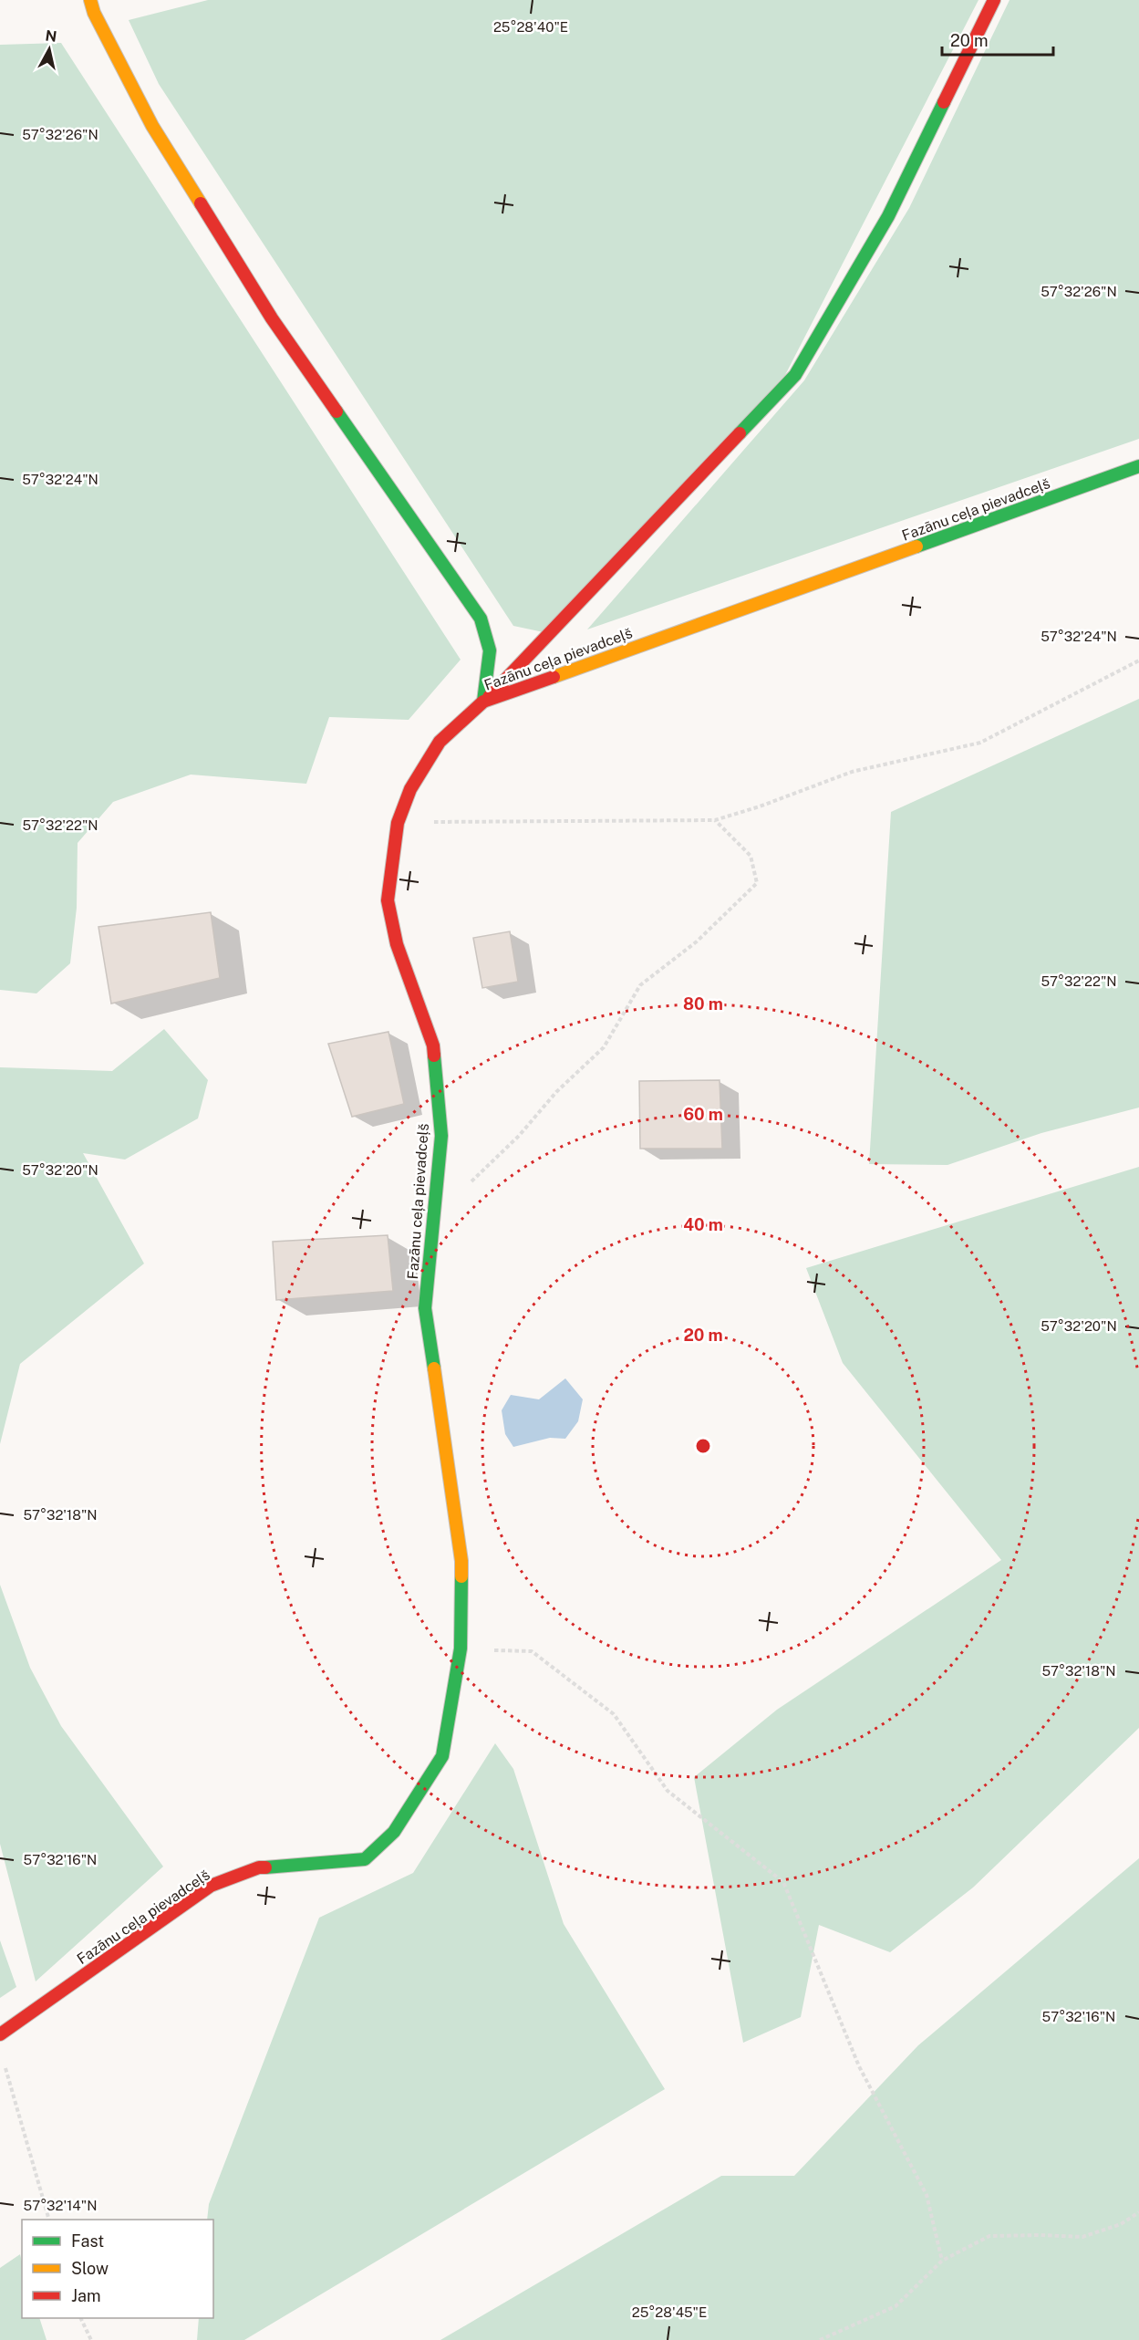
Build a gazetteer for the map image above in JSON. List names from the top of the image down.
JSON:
{
  "streets": {
    "street": ["Fazānu ceļa pievadceļš"]
  },
  "legend": ["Fast", "Slow", "Jam"],
  "scale_bar": "20 m",
  "north": "top",
  "coordinates": [
    "25°28'40\"E",
    "57°32'26\"N",
    "57°32'24\"N",
    "57°32'22\"N",
    "57°32'20\"N",
    "57°32'18\"N",
    "57°32'16\"N",
    "57°32'14\"N",
    "25°28'45\"E"
  ],
  "rings": [
    "80 m",
    "60 m",
    "40 m",
    "20 m"
  ]
}
